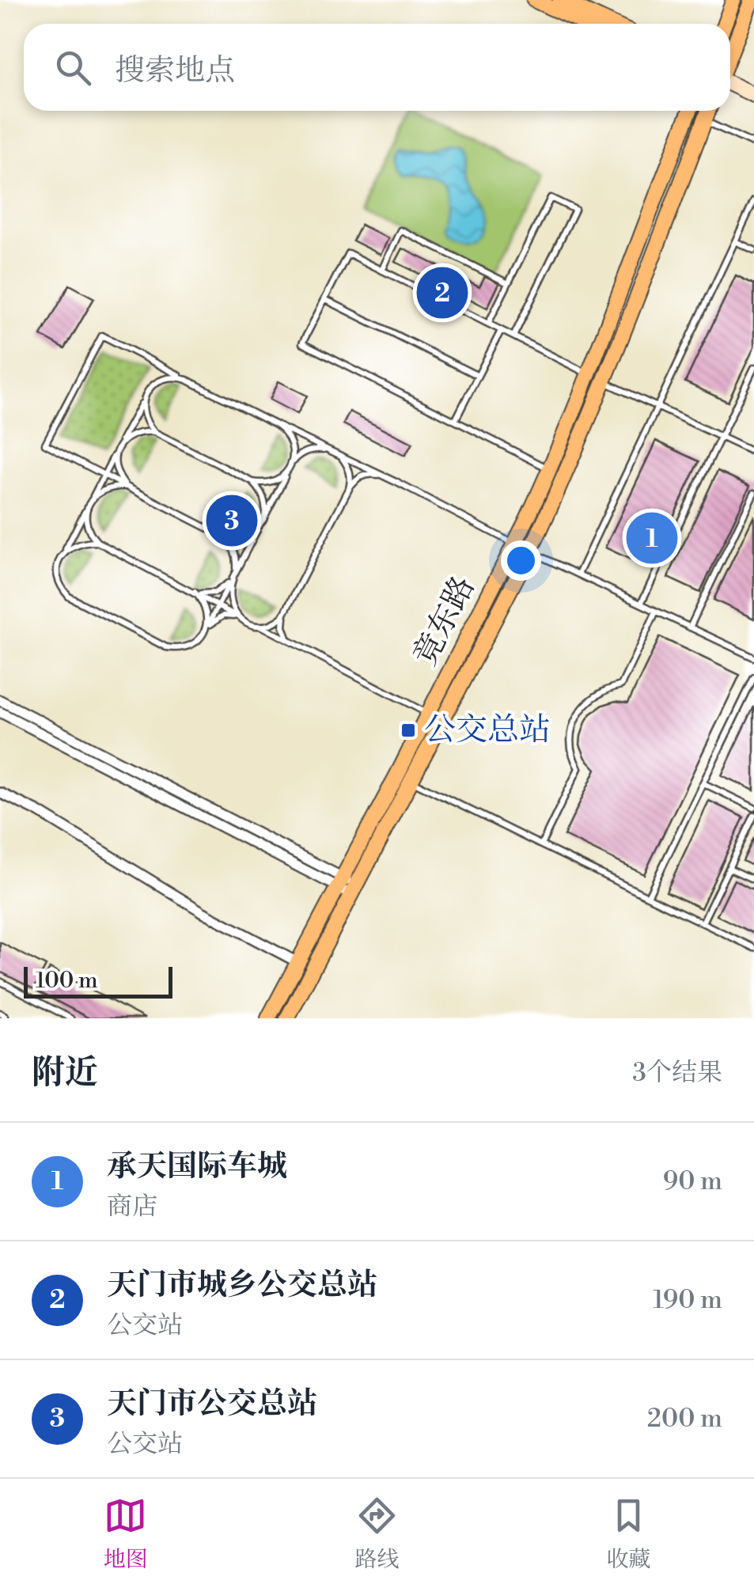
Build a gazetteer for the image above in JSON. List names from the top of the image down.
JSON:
{
  "streets": {
    "main road": ["竟东路"]
  },
  "places": {
    "transit": ["公交总站"]
  },
  "scale_bar": "100 m",
  "page": {
    "search": "搜索地点",
    "pins": ["2", "3", "1"],
    "scale": "100 m",
    "heading": ["附近", "3个结果"],
    "list": [
      {
        "mark": "1",
        "name": "承天国际车城",
        "note": "商店",
        "value": "90 m"
      },
      {
        "mark": "2",
        "name": "天门市城乡公交总站",
        "note": "公交站",
        "value": "190 m"
      },
      {
        "mark": "3",
        "name": "天门市公交总站",
        "note": "公交站",
        "value": "200 m"
      }
    ],
    "nav": ["地图", "路线", "收藏"]
  }
}
